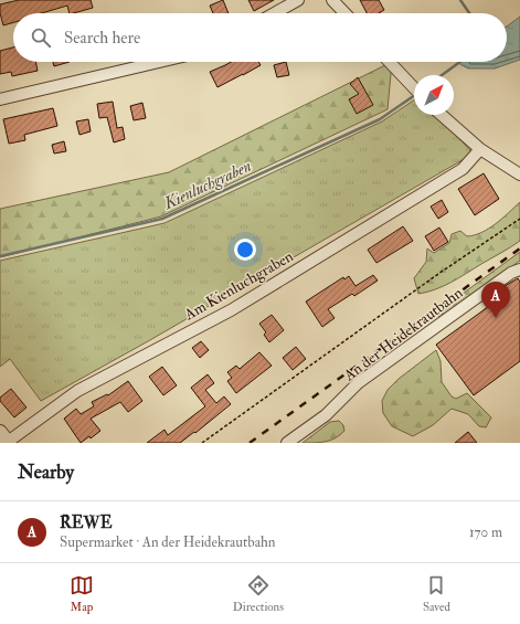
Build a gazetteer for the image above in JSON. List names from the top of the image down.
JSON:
{
  "streets": {
    "street": ["Am Kienluchgraben", "An der Heidekrautbahn"]
  },
  "water": ["Kienluchgraben"],
  "north": "top right",
  "page": {
    "search": "Search here",
    "pins": "A",
    "heading": "Nearby",
    "list": [
      {
        "mark": "A",
        "name": "REWE",
        "note": "Supermarket · An der Heidekrautbahn",
        "value": "170 m"
      }
    ],
    "nav": ["Map", "Directions", "Saved"]
  }
}
